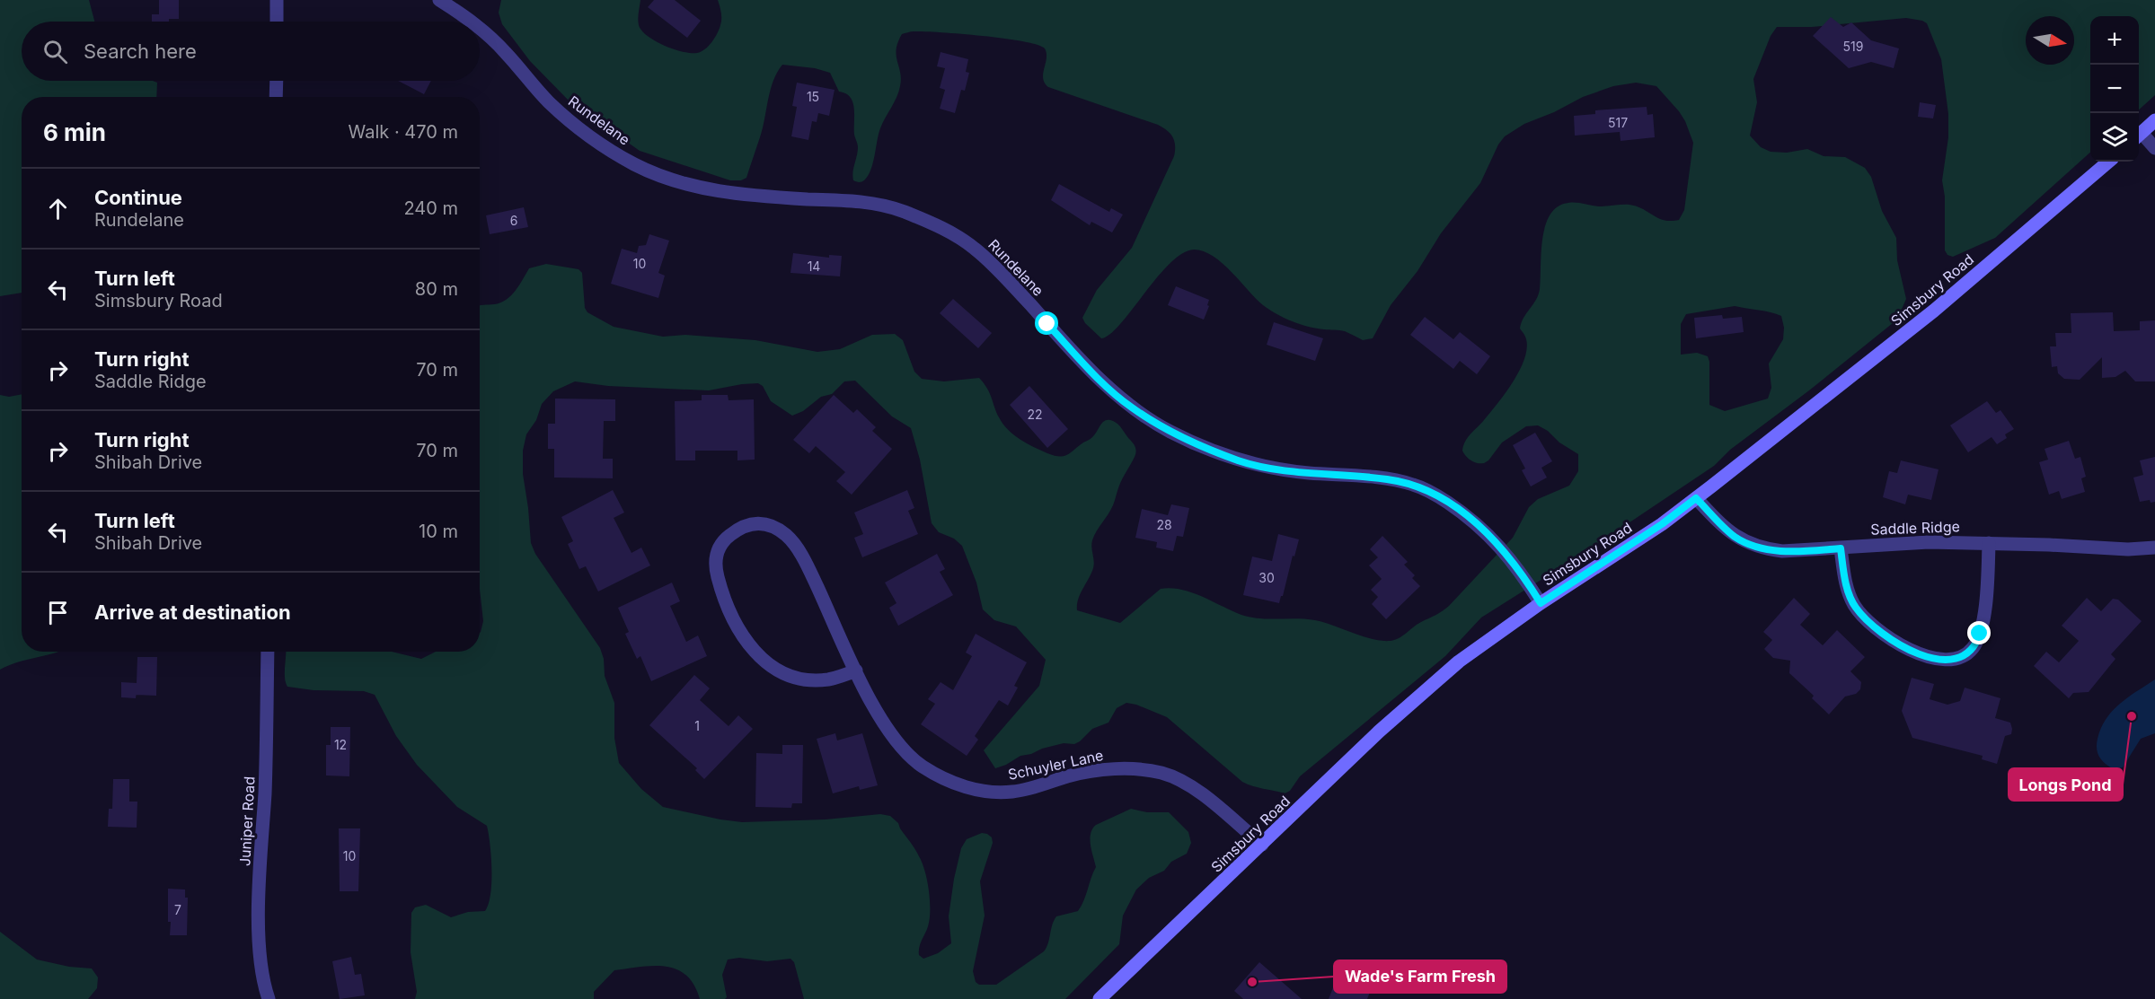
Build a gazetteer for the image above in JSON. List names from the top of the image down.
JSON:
{
  "streets": {
    "main road": ["Simsbury Road"],
    "street": [
      "Rundelane",
      "Saddle Ridge",
      "Schuyler Lane",
      "Juniper Road"
    ]
  },
  "crossings": [
    ["Rundelane", "Simsbury Road"],
    ["Simsbury Road", "Saddle Ridge"],
    ["Simsbury Road", "Schuyler Lane"]
  ],
  "places": ["Longs Pond", "Wade's Farm Fresh"],
  "house_numbers": [
    "519",
    "15",
    "517",
    "6",
    "10",
    "14",
    "22",
    "28",
    "30",
    "1",
    "12",
    "10",
    "7"
  ],
  "north": "right",
  "page": {
    "map_buttons": ["+", "−"],
    "search": "Search here",
    "heading": ["6 min", "Walk · 470 m"],
    "list": [
      ["Continue", "Rundelane", "240 m"],
      ["Turn left", "Simsbury Road", "80 m"],
      ["Turn right", "Saddle Ridge", "70 m"],
      ["Turn right", "Shibah Drive", "70 m"],
      ["Turn left", "Shibah Drive", "10 m"],
      "Arrive at destination"
    ]
  }
}
